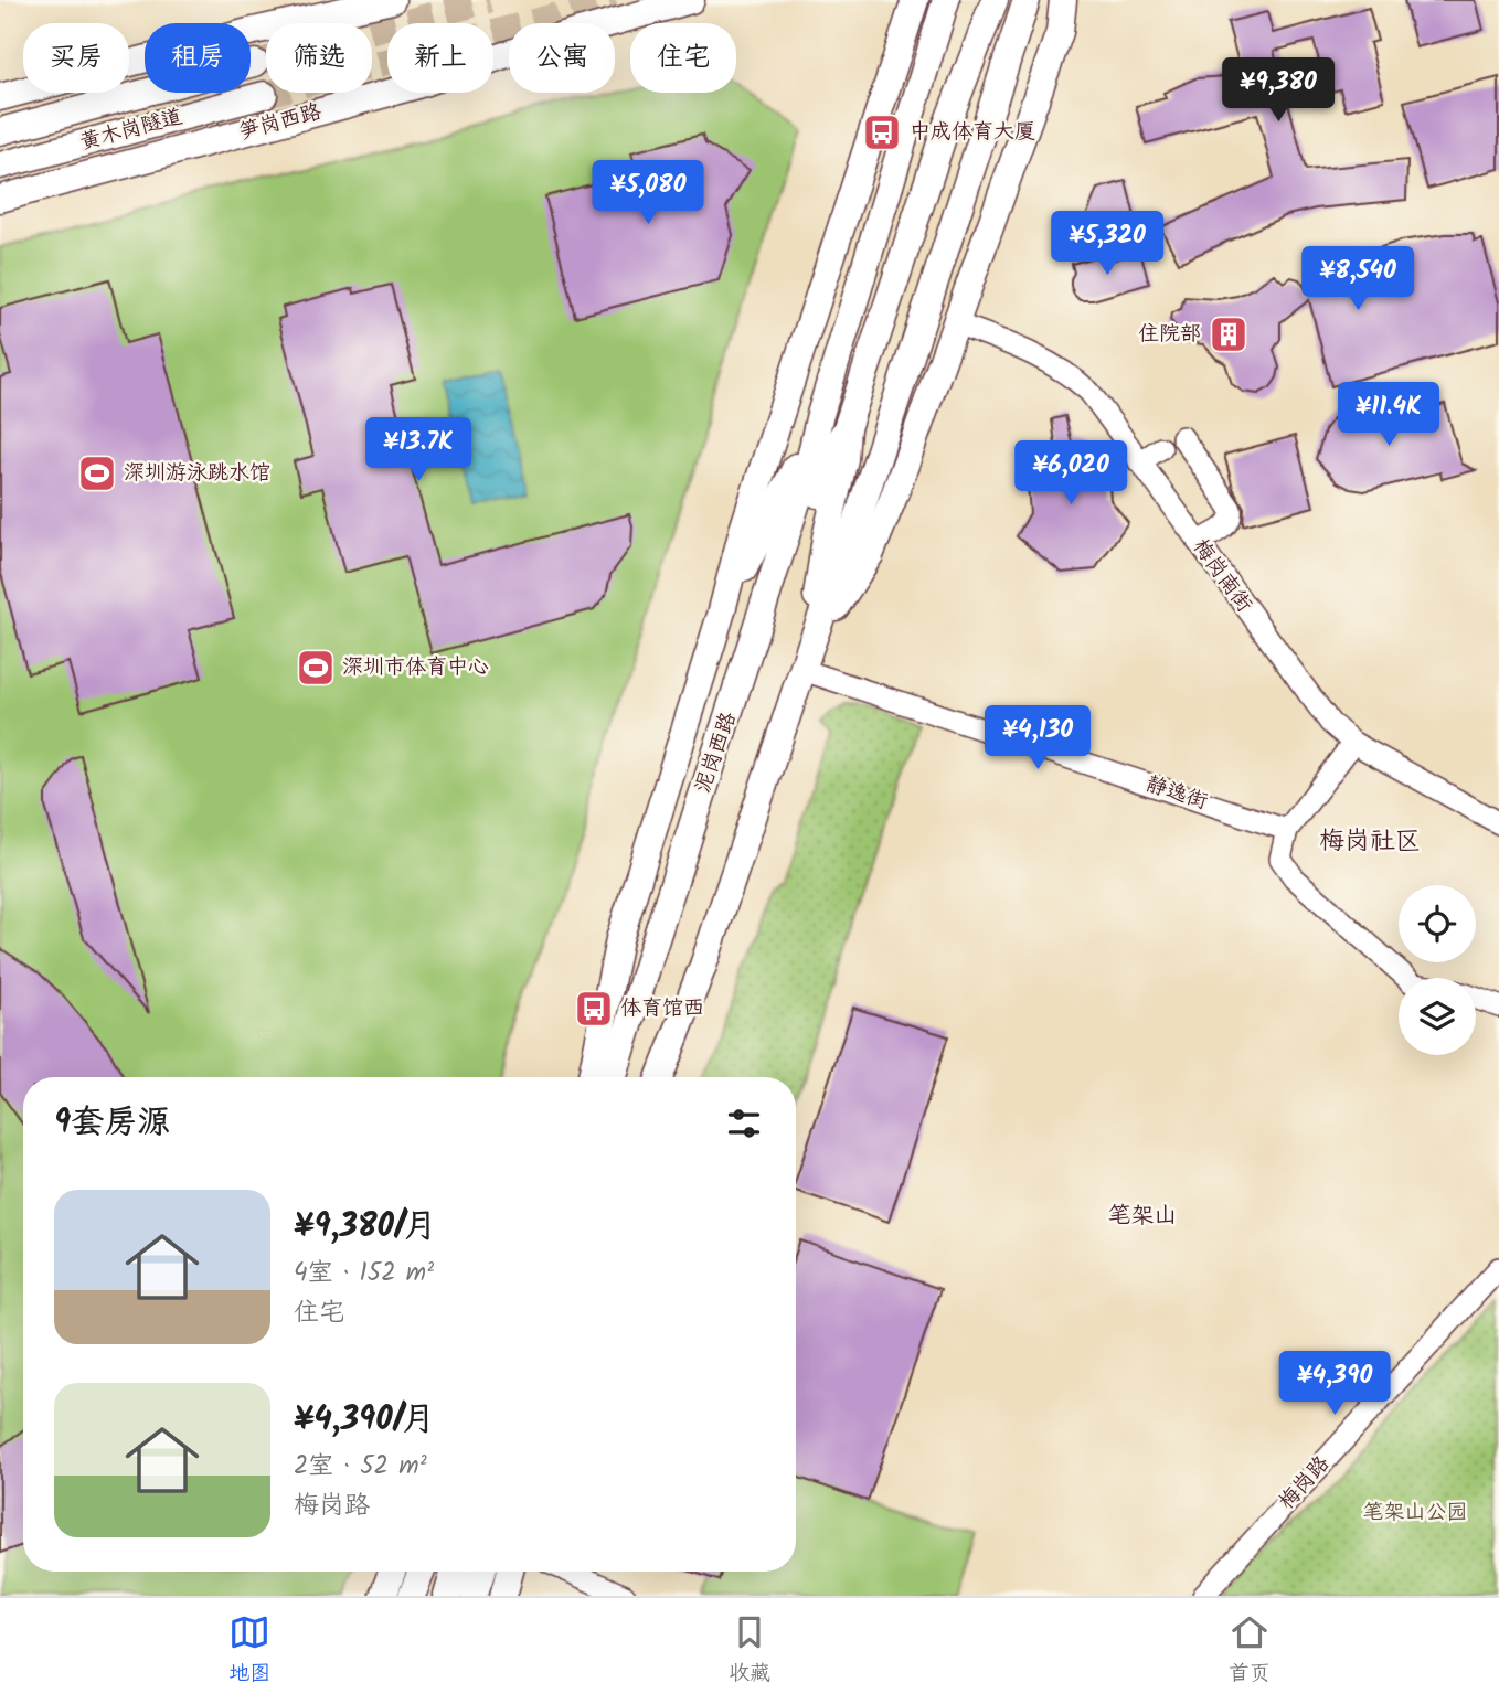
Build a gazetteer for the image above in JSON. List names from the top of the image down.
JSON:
{
  "streets": {
    "main road": ["笋岗西路", "黄木岗隧道", "泥岗西路"],
    "street": ["梅岗南街", "静逸街", "梅岗路"]
  },
  "crossings": [
    ["泥岗西路", "静逸街"]
  ],
  "districts": ["梅岗社区", "笔架山"],
  "parks": ["笔架山公园"],
  "places": {
    "bus stop": ["中成体育大厦", "体育馆西"],
    "building": ["住院部"],
    "sports": ["深圳游泳跳水馆", "深圳市体育中心"]
  },
  "page": {
    "chip": [
      "买房",
      "租房",
      "筛选",
      "新上",
      "公寓",
      "住宅"
    ],
    "price": [
      "¥9,380",
      "¥5,080",
      "¥5,320",
      "¥8,540",
      "¥11.4K",
      "¥13.7K",
      "¥6,020",
      "¥4,130",
      "¥4,390"
    ],
    "heading": "9套房源",
    "list": [
      {
        "name": "¥9,380/月",
        "note": "4室 · 152 m² · 住宅"
      },
      {
        "name": "¥4,390/月",
        "note": "2室 · 52 m² · 梅岗路"
      }
    ],
    "tabs": ["地图", "收藏", "首页"]
  }
}
